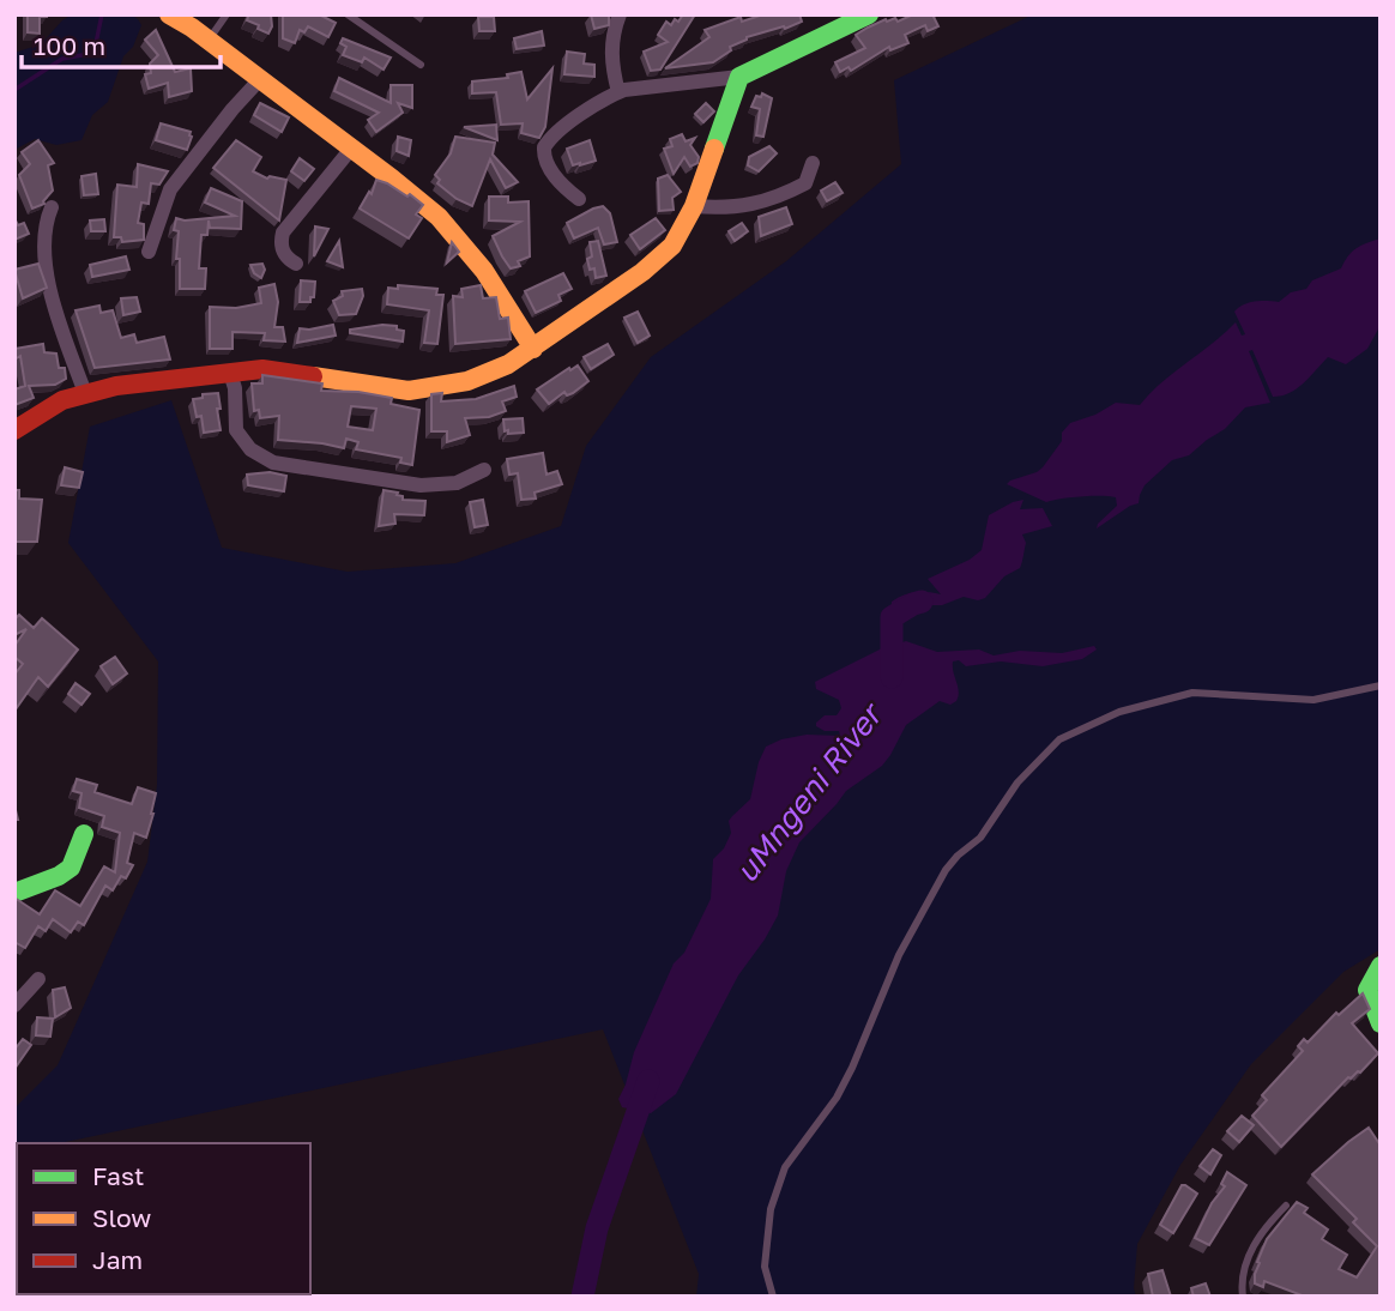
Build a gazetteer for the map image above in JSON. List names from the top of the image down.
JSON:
{
  "water": ["uMngeni River"],
  "legend": ["Fast", "Slow", "Jam"],
  "scale_bar": "100 m"
}
